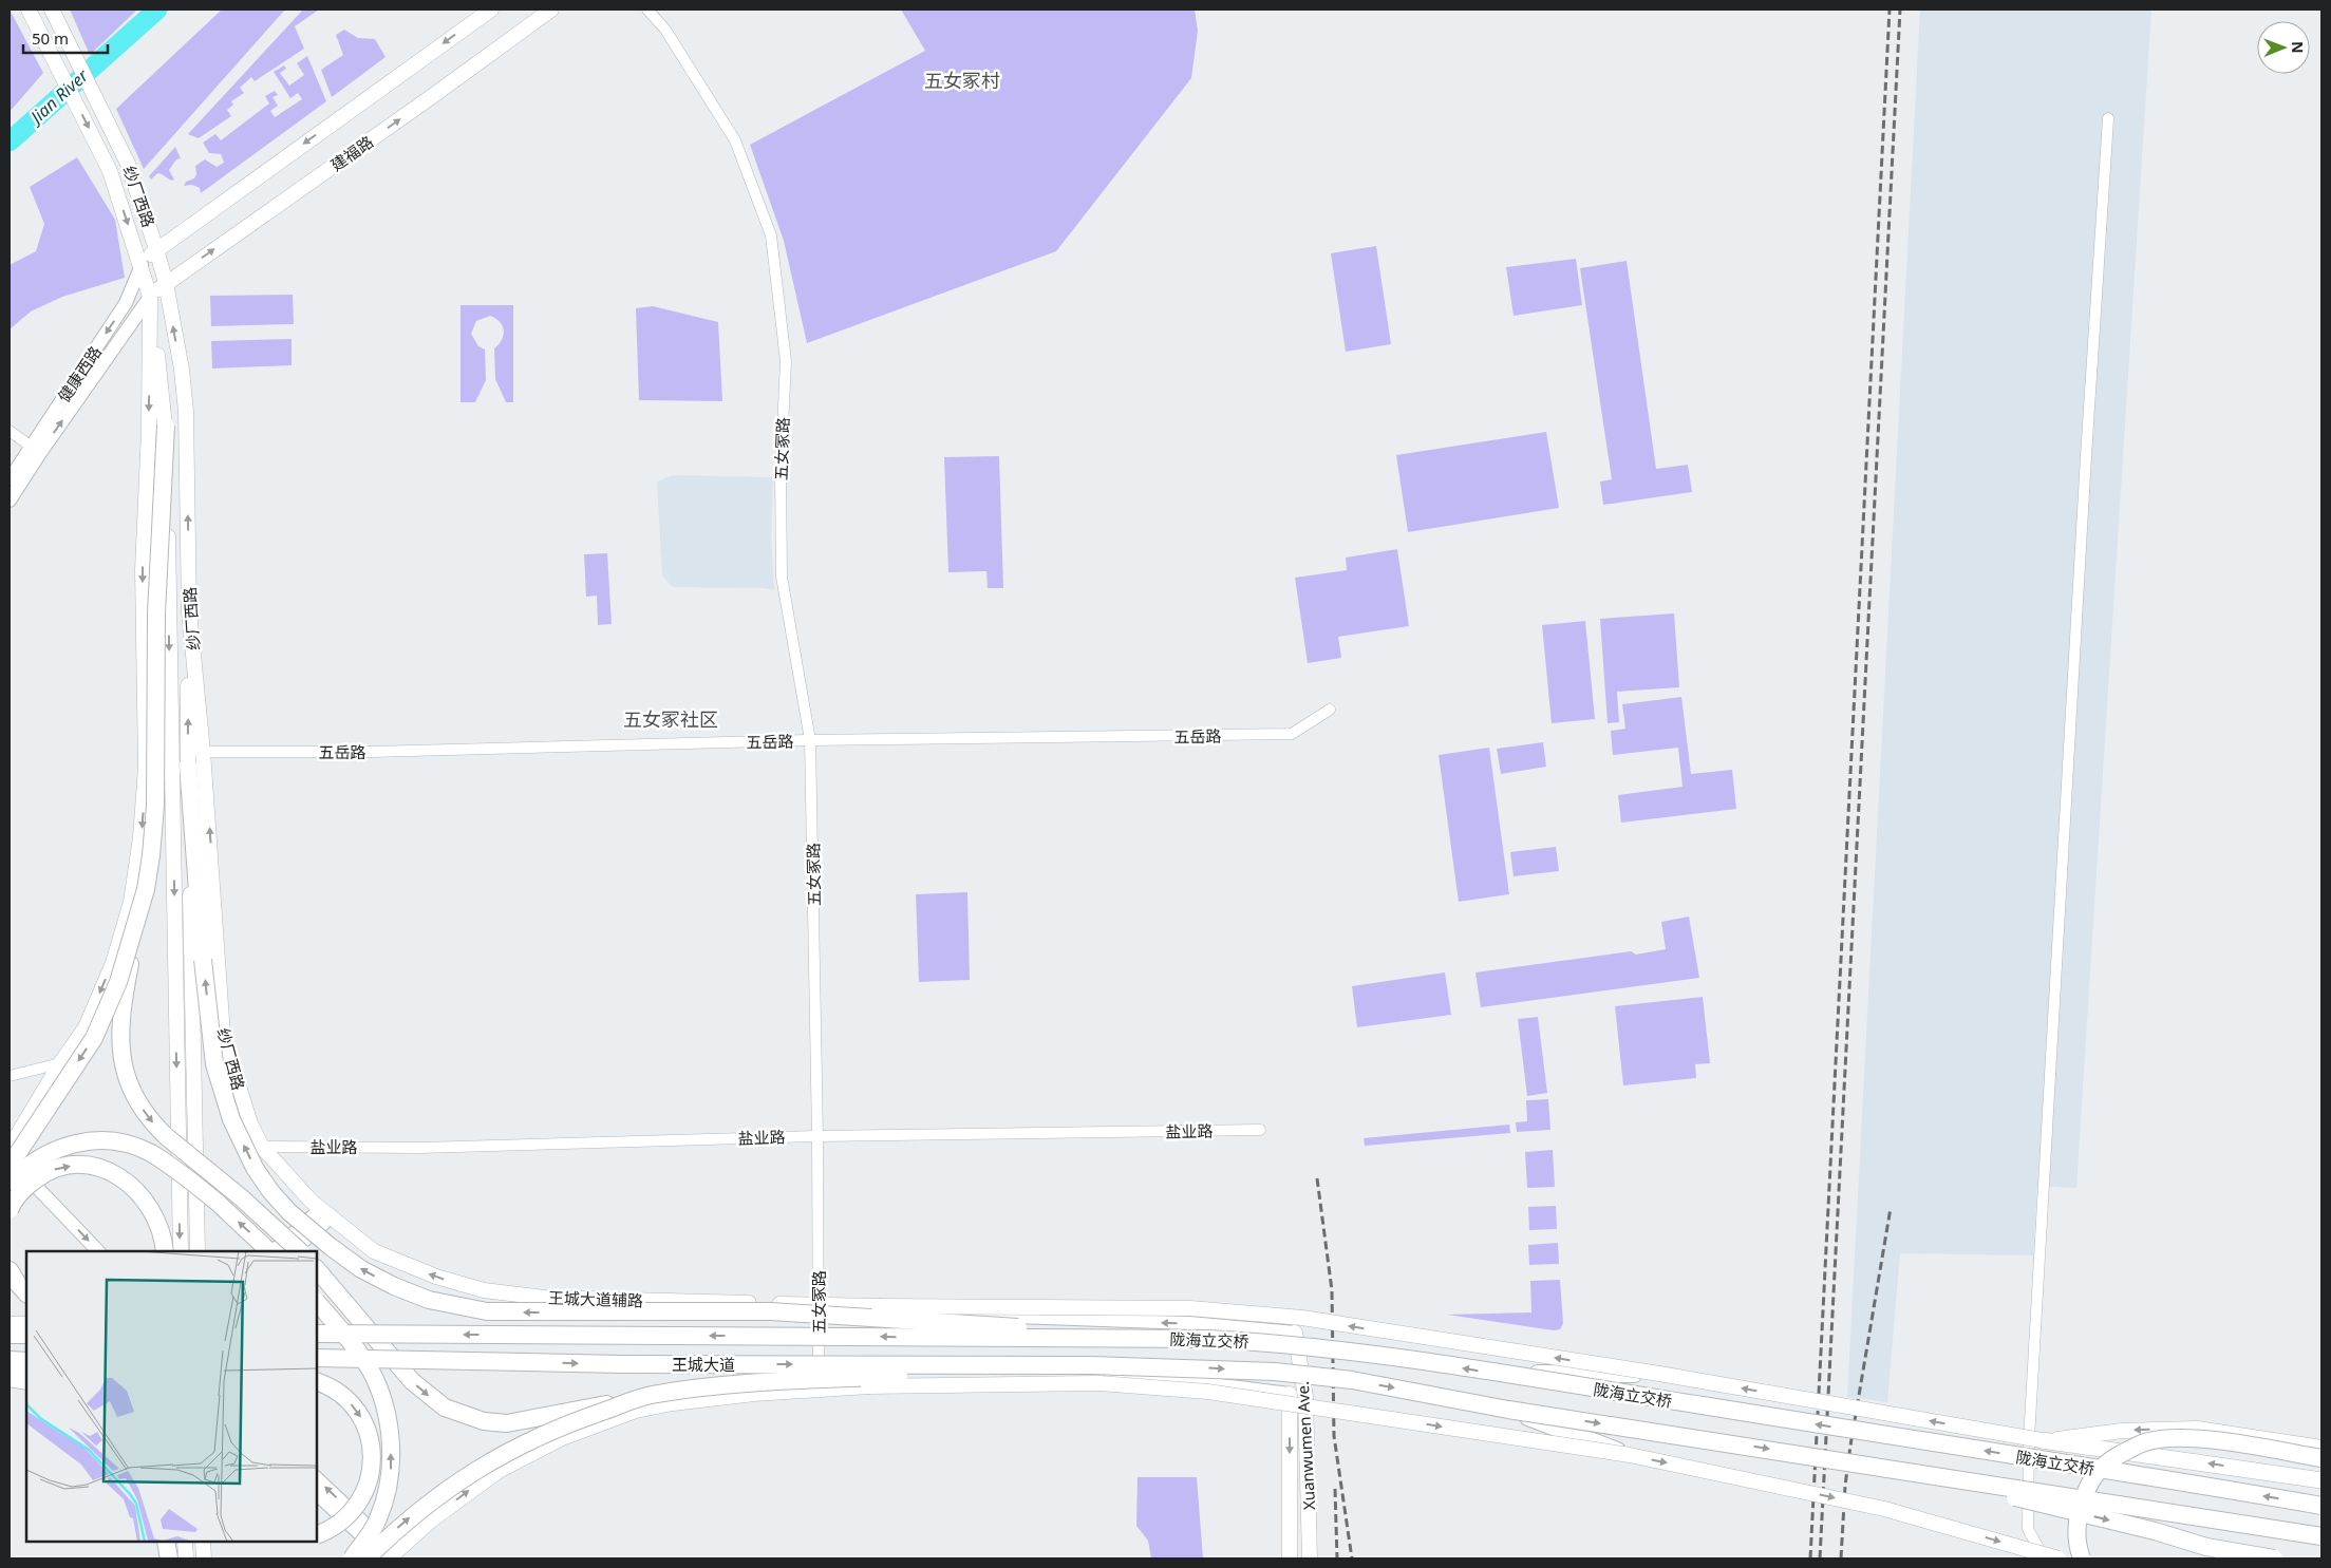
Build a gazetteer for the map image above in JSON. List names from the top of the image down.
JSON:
{
  "streets": {
    "highway": ["陇海立交桥", "王城大道"],
    "main road": [
      "建福路",
      "纱厂西路",
      "王城大道辅路",
      "Xuanwumen Ave."
    ],
    "street": [
      "健康西路",
      "五女冢路",
      "五岳路",
      "盐业路"
    ]
  },
  "crossings": [
    ["建福路", "纱厂西路"],
    ["建福路", "健康西路"],
    ["纱厂西路", "健康西路"],
    ["纱厂西路", "五岳路"],
    ["纱厂西路", "盐业路"],
    ["纱厂西路", "王城大道辅路"],
    ["五女冢路", "五岳路"],
    ["五女冢路", "盐业路"],
    ["五女冢路", "王城大道辅路"],
    ["陇海立交桥", "王城大道"]
  ],
  "districts": ["五女冢村", "五女冢社区"],
  "water": ["Jian River"],
  "scale_bar": "50 m",
  "north": "right"
}
